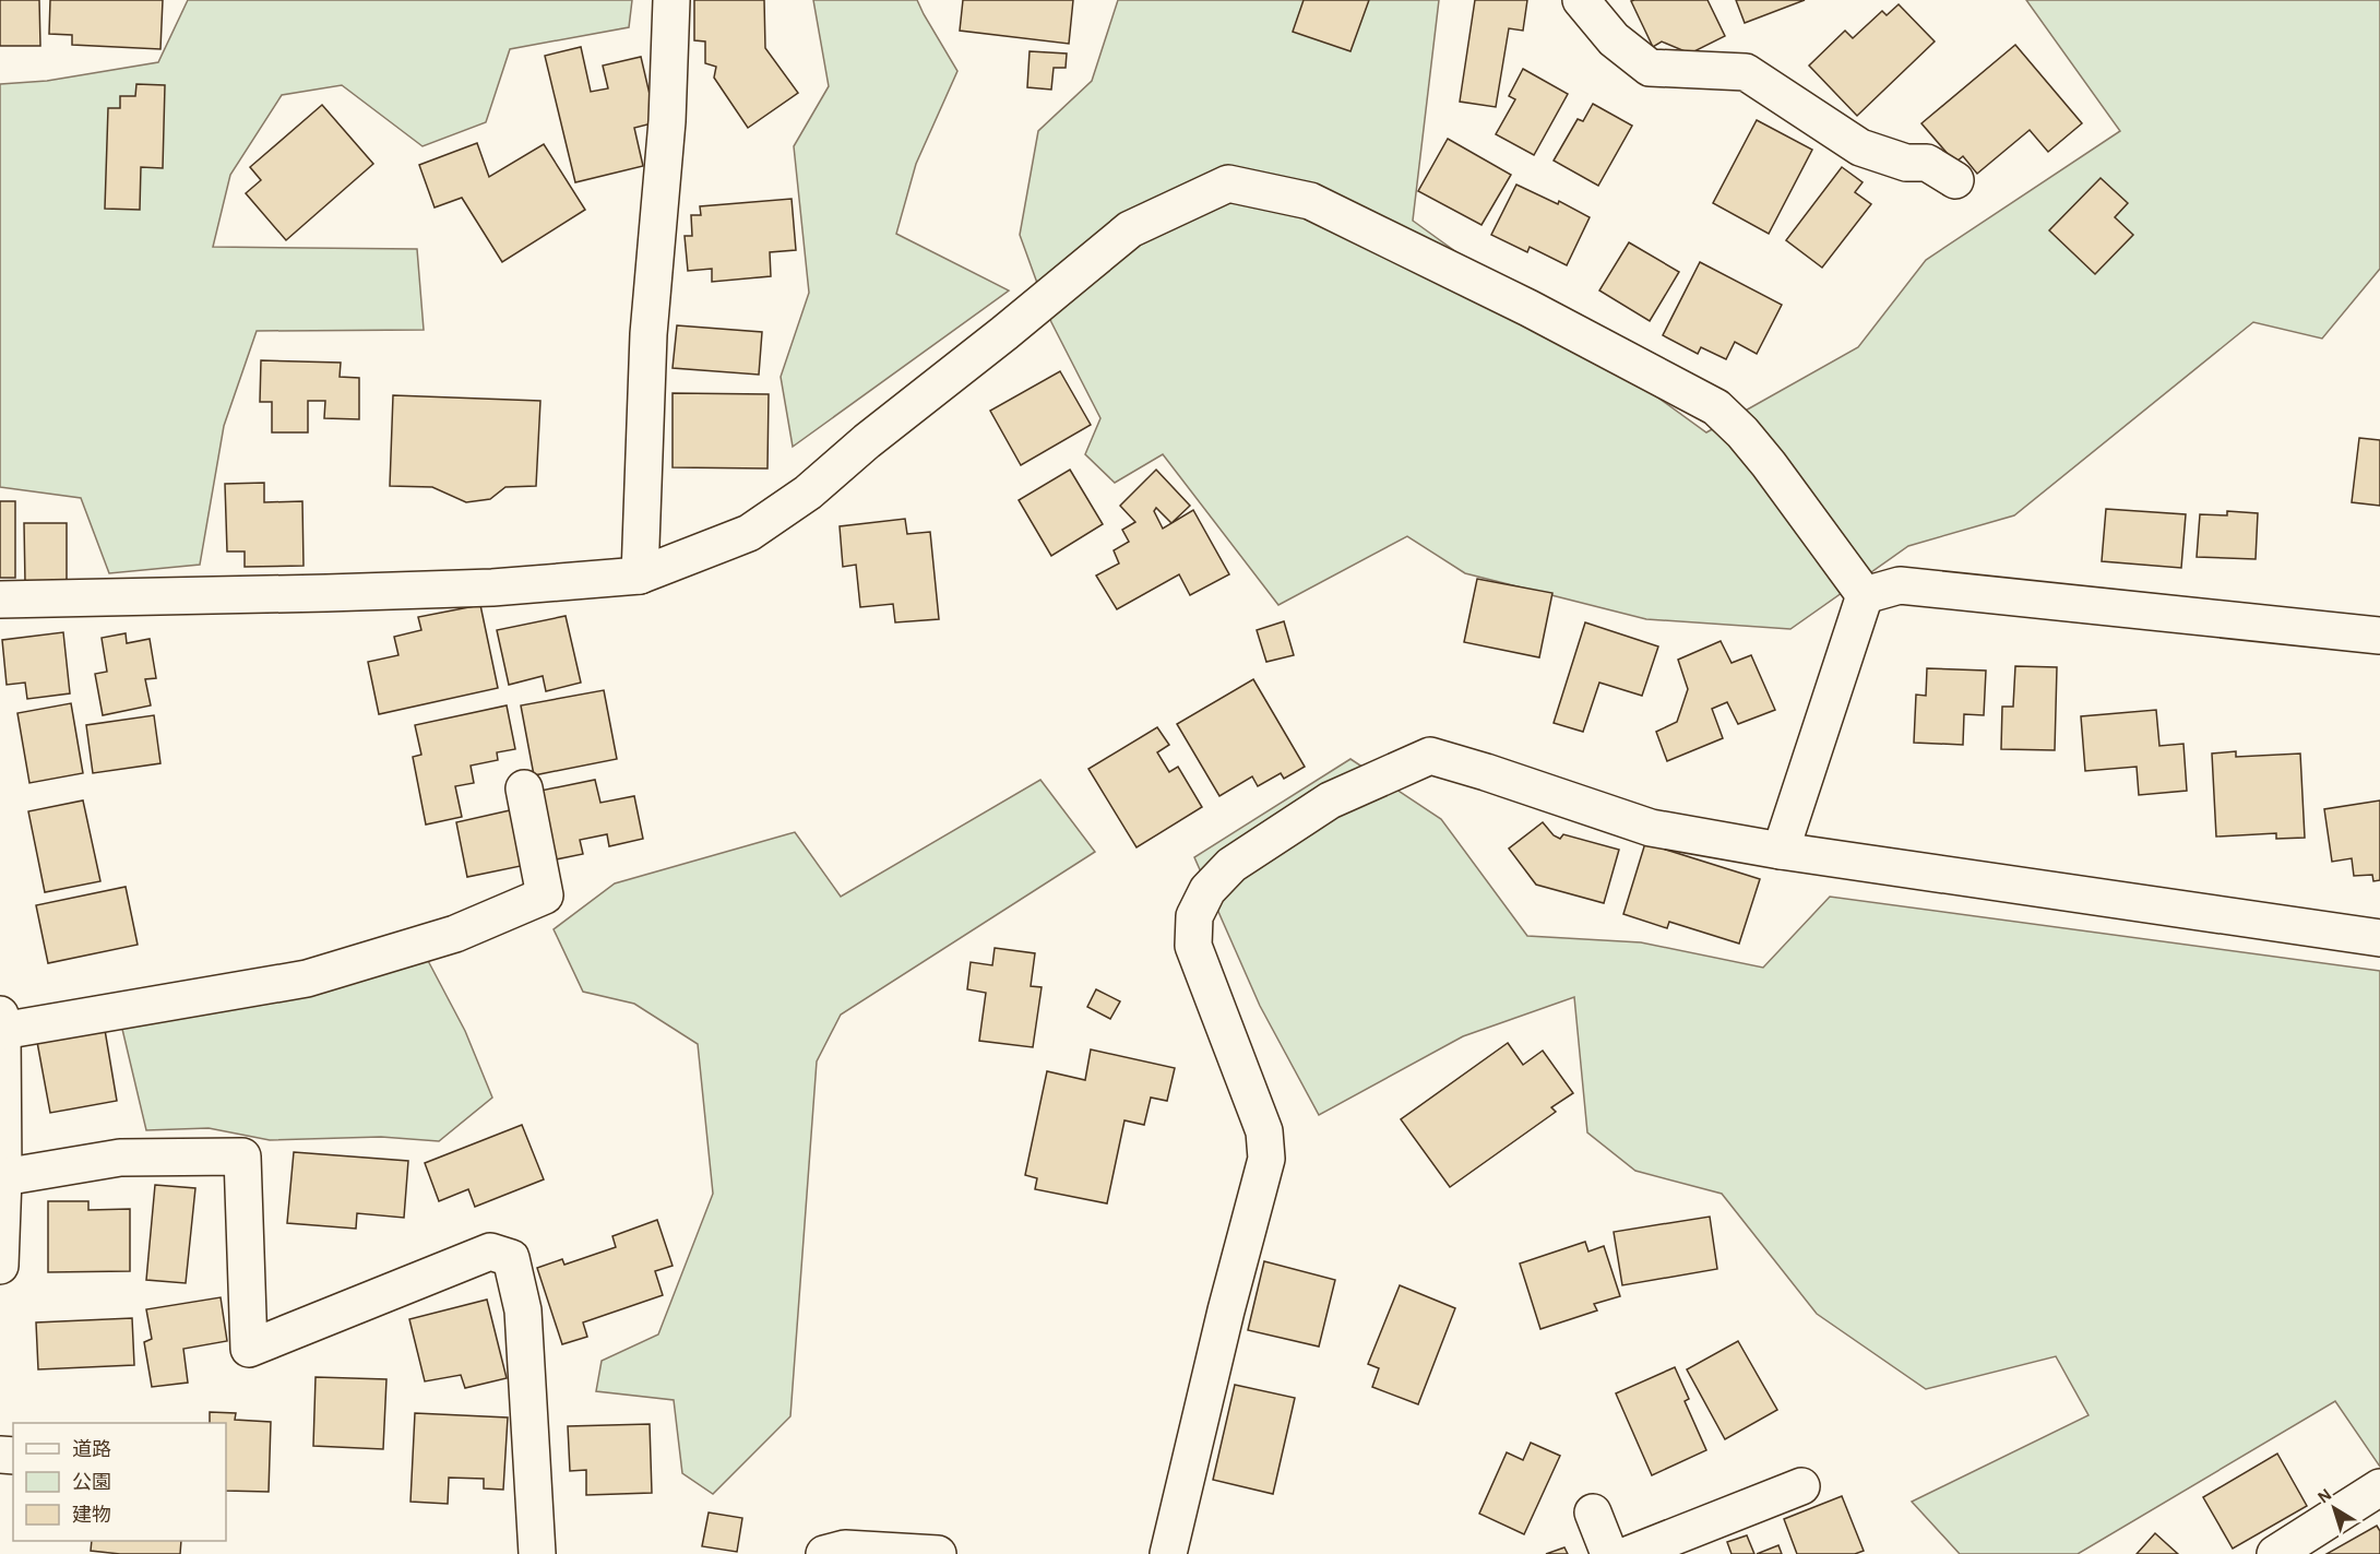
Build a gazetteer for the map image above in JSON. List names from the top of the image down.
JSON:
{
  "legend": ["道路", "公園", "建物"],
  "north": "top left"
}
